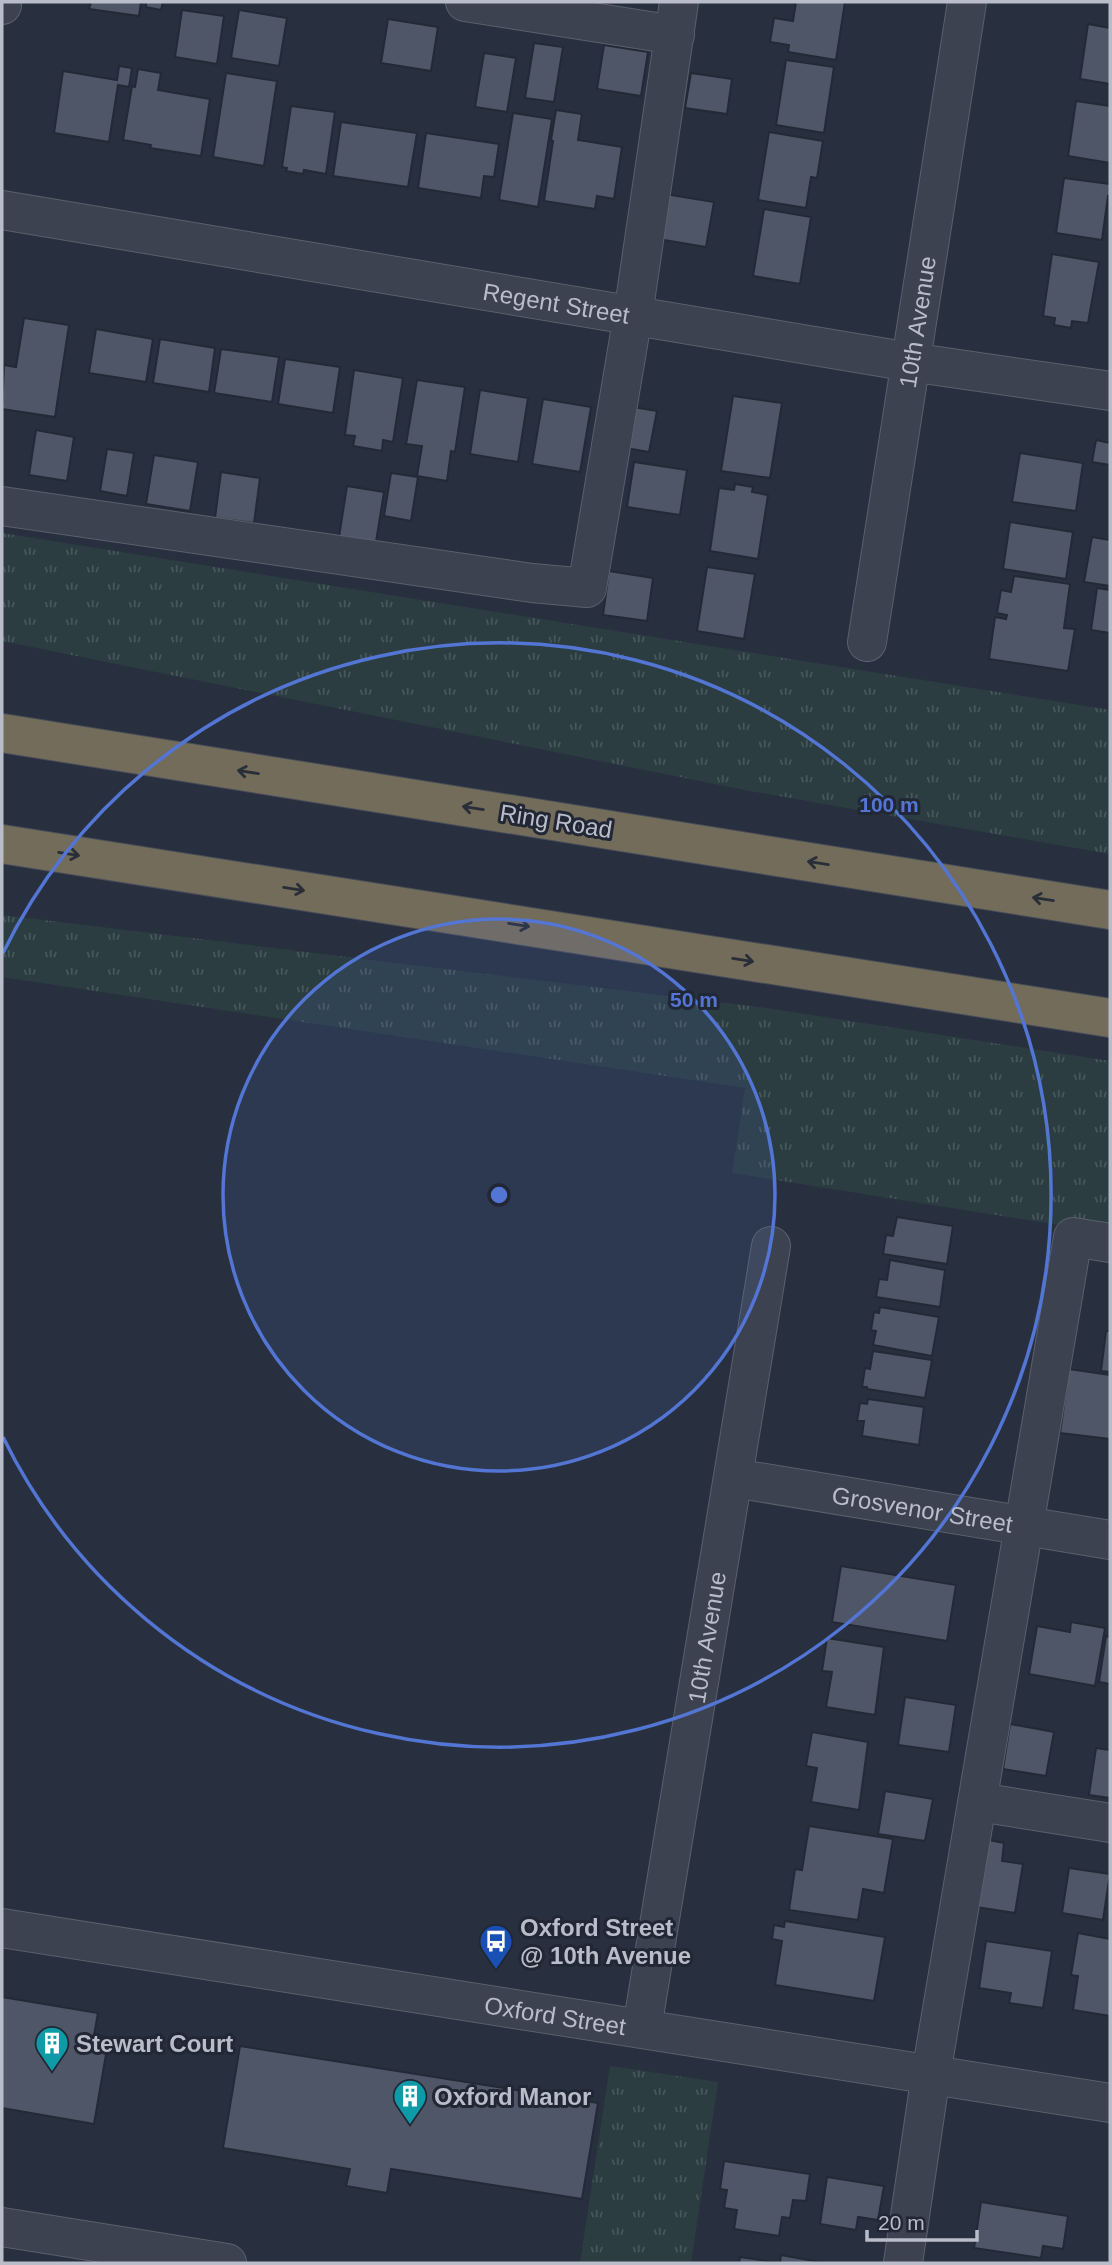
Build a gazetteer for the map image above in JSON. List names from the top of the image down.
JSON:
{
  "streets": {
    "highway": ["Ring Road"],
    "street": [
      "Regent Street",
      "10th Avenue",
      "Grosvenor Street",
      "Oxford Street"
    ]
  },
  "crossings": [
    ["Regent Street", "10th Avenue"],
    ["10th Avenue", "Grosvenor Street"],
    ["10th Avenue", "Oxford Street"]
  ],
  "places": {
    "bus stop": ["Oxford Street @ 10th Avenue"],
    "building": ["Stewart Court", "Oxford Manor"]
  },
  "scale_bar": "20 m",
  "rings": ["100 m", "50 m"]
}
